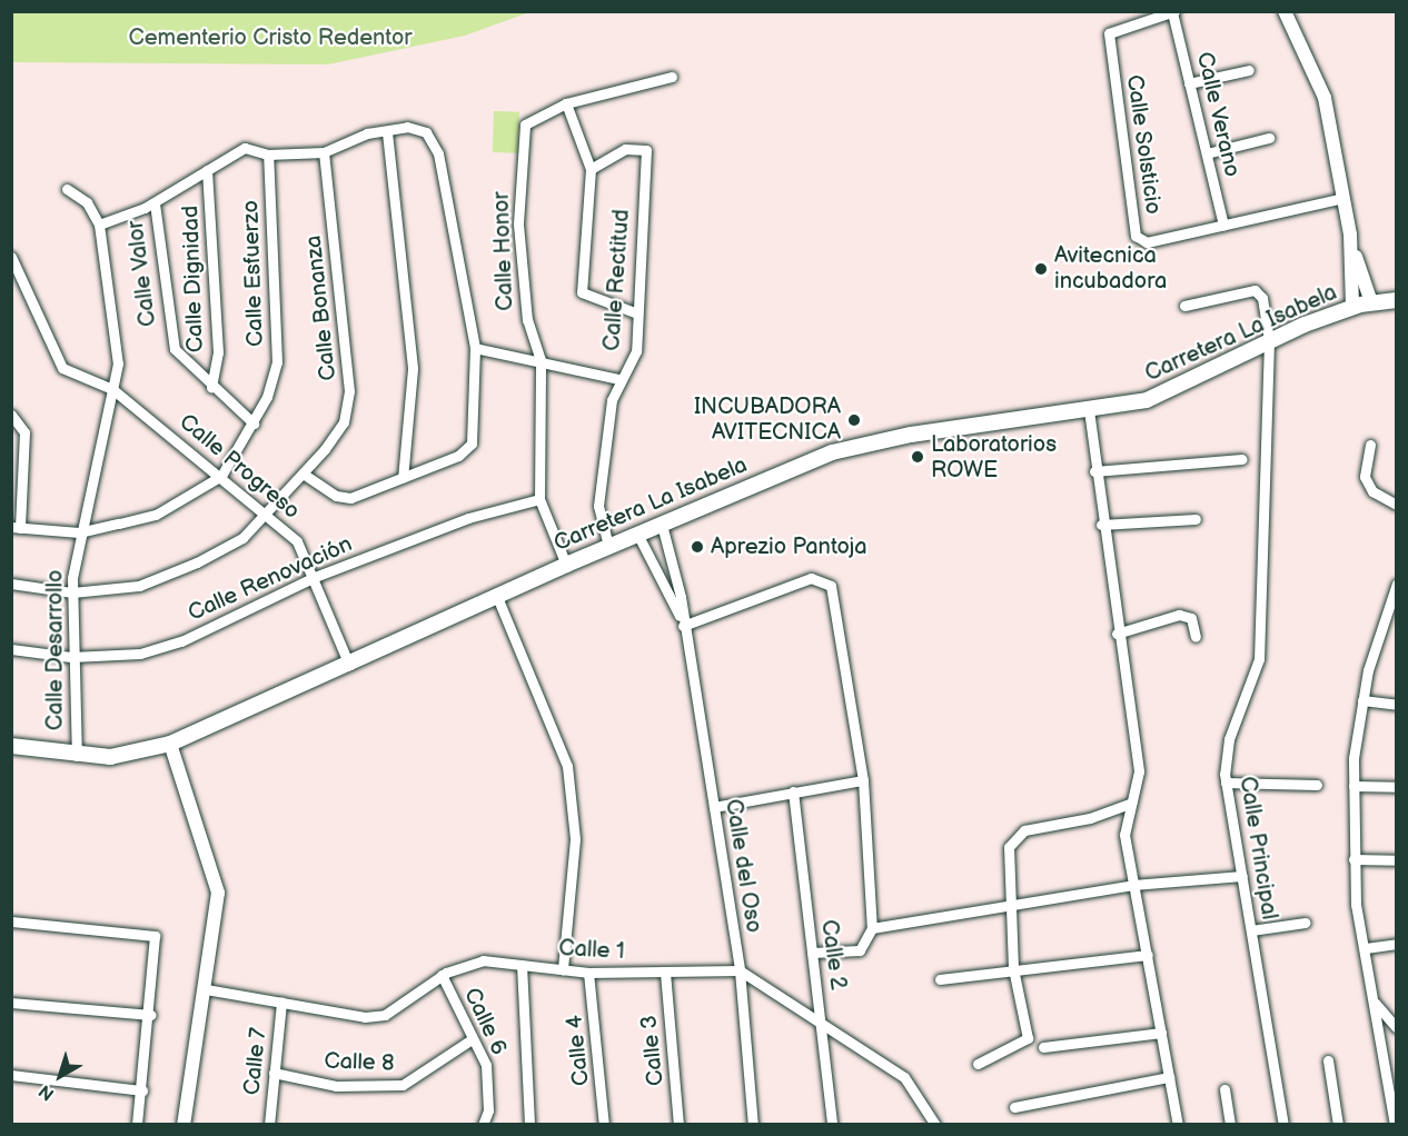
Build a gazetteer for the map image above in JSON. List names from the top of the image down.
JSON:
{
  "streets": {
    "main road": ["Carretera La Isabela"],
    "street": [
      "Calle Verano",
      "Calle Solsticio",
      "Calle Honor",
      "Calle Valor",
      "Calle Esfuerzo",
      "Calle Dignidad",
      "Calle Rectitud",
      "Calle Bonanza",
      "Calle Progreso",
      "Calle Renovación",
      "Calle Desarrollo",
      "Calle Principal",
      "Calle del Oso",
      "Calle 1",
      "Calle 2",
      "Calle 6",
      "Calle 4",
      "Calle 3",
      "Calle 7",
      "Calle 8"
    ]
  },
  "crossings": [
    ["Calle Verano", "Calle Solsticio"],
    ["Calle Honor", "Carretera La Isabela"],
    ["Calle Honor", "Calle Renovación"],
    ["Calle Valor", "Calle Esfuerzo"],
    ["Calle Valor", "Calle Dignidad"],
    ["Calle Esfuerzo", "Calle Progreso"],
    ["Calle Esfuerzo", "Calle Desarrollo"],
    ["Calle Rectitud", "Carretera La Isabela"],
    ["Calle Bonanza", "Calle Progreso"],
    ["Calle Bonanza", "Calle Desarrollo"],
    ["Carretera La Isabela", "Calle Progreso"],
    ["Carretera La Isabela", "Calle Desarrollo"],
    ["Carretera La Isabela", "Calle Principal"],
    ["Carretera La Isabela", "Calle del Oso"],
    ["Calle Progreso", "Calle Renovación"],
    ["Calle Progreso", "Calle Desarrollo"],
    ["Calle Renovación", "Calle Desarrollo"],
    ["Calle del Oso", "Calle 1"],
    ["Calle 1", "Calle 6"],
    ["Calle 1", "Calle 4"],
    ["Calle 1", "Calle 3"],
    ["Calle 1", "Calle 7"],
    ["Calle 6", "Calle 8"],
    ["Calle 7", "Calle 8"]
  ],
  "parks": ["Cementerio Cristo Redentor"],
  "places": [
    "Avitecnica incubadora",
    "INCUBADORA AVITECNICA",
    "Laboratorios ROWE",
    "Aprezio Pantoja"
  ],
  "north": "bottom left"
}
